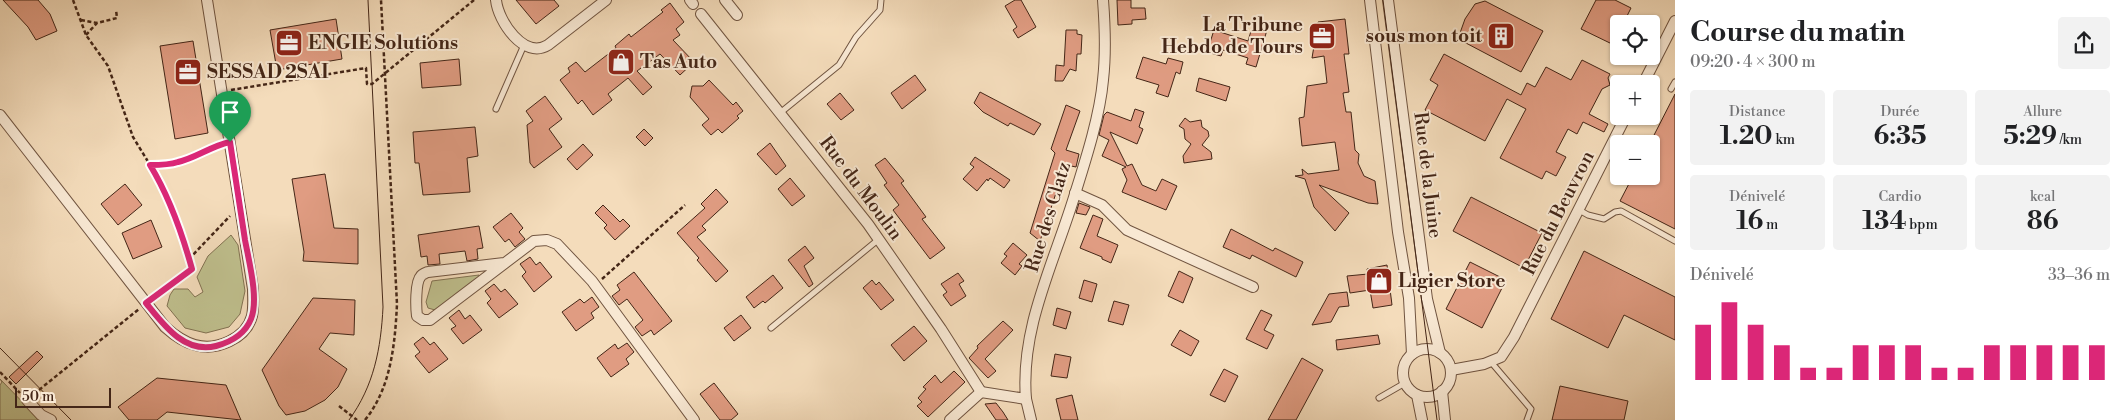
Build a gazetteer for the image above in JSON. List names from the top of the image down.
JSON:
{
  "streets": {
    "street": [
      "Rue de la Juine",
      "Rue du Moulin",
      "Rue du Beuvron",
      "Rue des Clatz"
    ]
  },
  "crossings": [
    ["Rue de la Juine", "Rue du Beuvron"]
  ],
  "places": {
    "office": ["La Tribune Hebdo de Tours", "ENGIE Solutions", "SESSAD 2SAI"],
    "building": ["sous mon toit"],
    "shop": ["Tas Auto", "Ligier Store"]
  },
  "scale_bar": "50 m",
  "page": {
    "heading": ["Course du matin", "09:20 · 4 × 300 m"],
    "map_buttons": ["+", "−"],
    "stats": [
      ["Distance", "1.20 km"],
      ["Durée", "6:35"],
      ["Allure", "5:29 /km"],
      ["Dénivelé", "16 m"],
      ["Cardio", "134 bpm"],
      ["kcal", "86"]
    ],
    "chart": ["Dénivelé", "33–36 m"],
    "scale": "50 m"
  }
}
